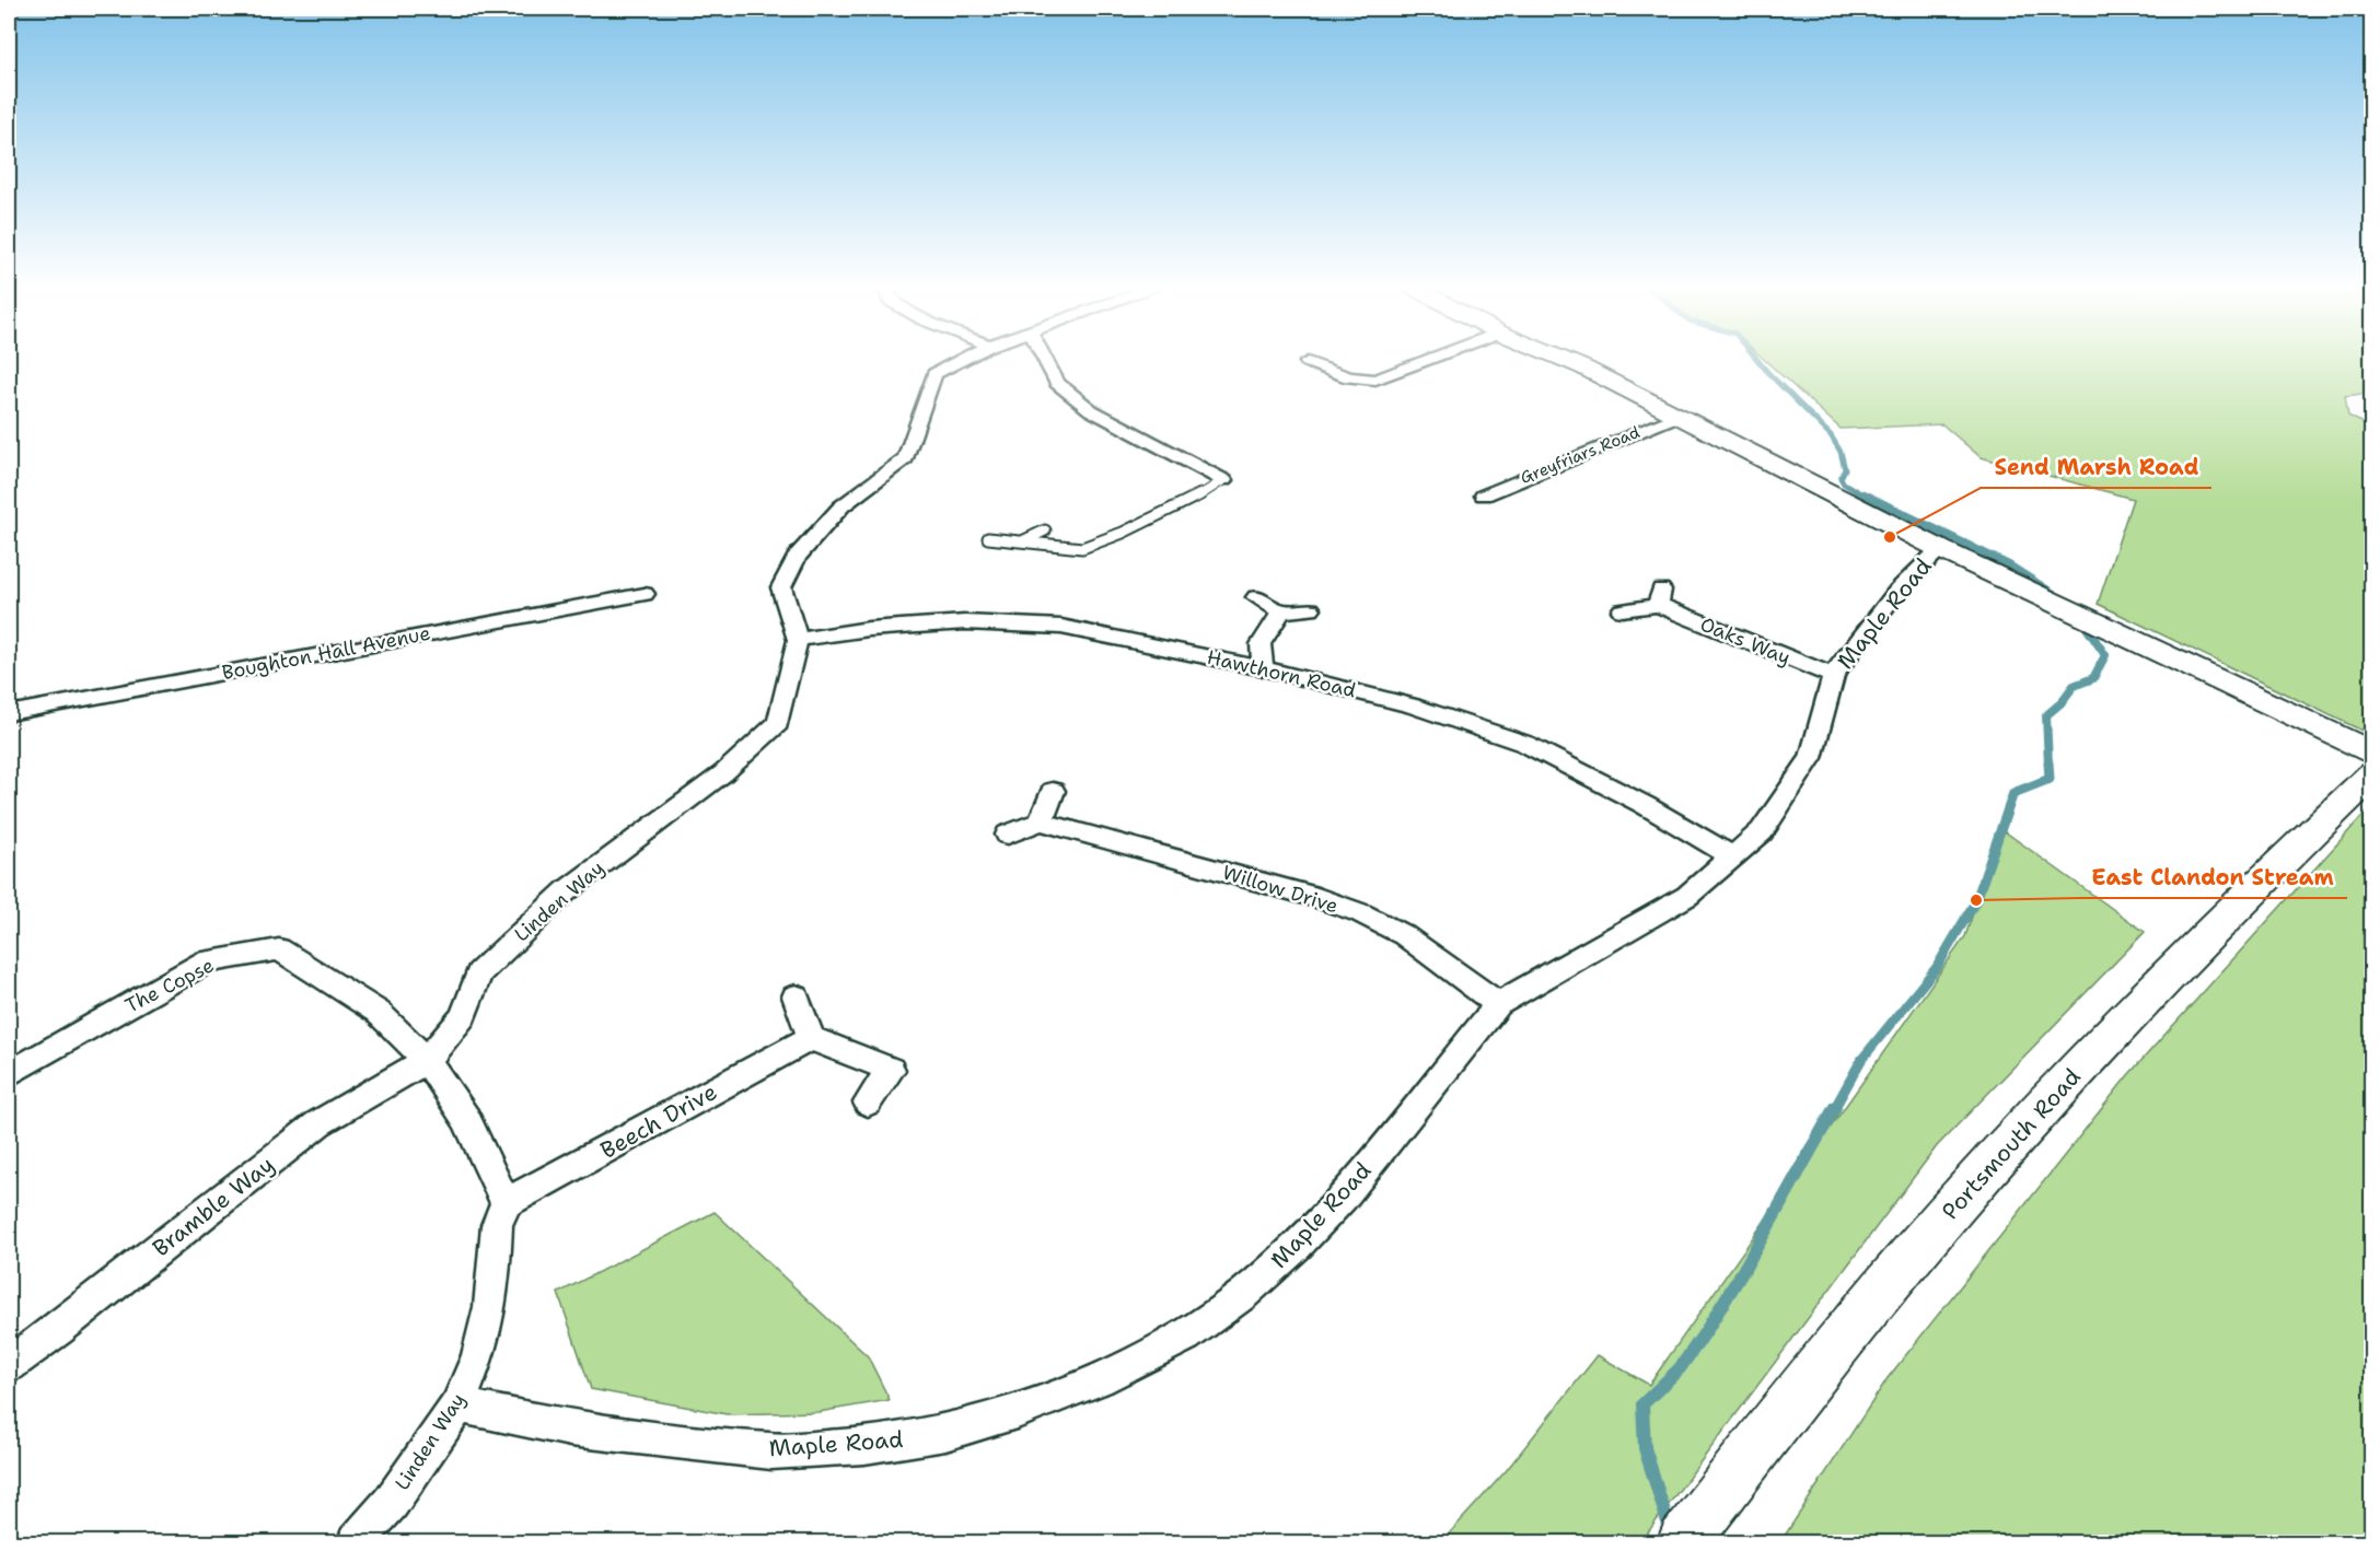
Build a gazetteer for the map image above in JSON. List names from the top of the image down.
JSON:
{
  "streets": {
    "main road": ["Portsmouth Road"],
    "street": [
      "Greyfriars Road",
      "Maple Road",
      "Oaks Way",
      "Boughton Hall Avenue",
      "Hawthorn Road",
      "Willow Drive",
      "Linden Way",
      "The Copse",
      "Beech Drive",
      "Bramble Way"
    ]
  },
  "crossings": [
    ["Maple Road", "Oaks Way"],
    ["Maple Road", "Hawthorn Road"],
    ["Maple Road", "Willow Drive"],
    ["Maple Road", "Linden Way"],
    ["Hawthorn Road", "Linden Way"],
    ["Linden Way", "The Copse"],
    ["Linden Way", "Beech Drive"],
    ["Linden Way", "Bramble Way"],
    ["The Copse", "Bramble Way"]
  ],
  "places": ["Send Marsh Road", "East Clandon Stream"]
}
